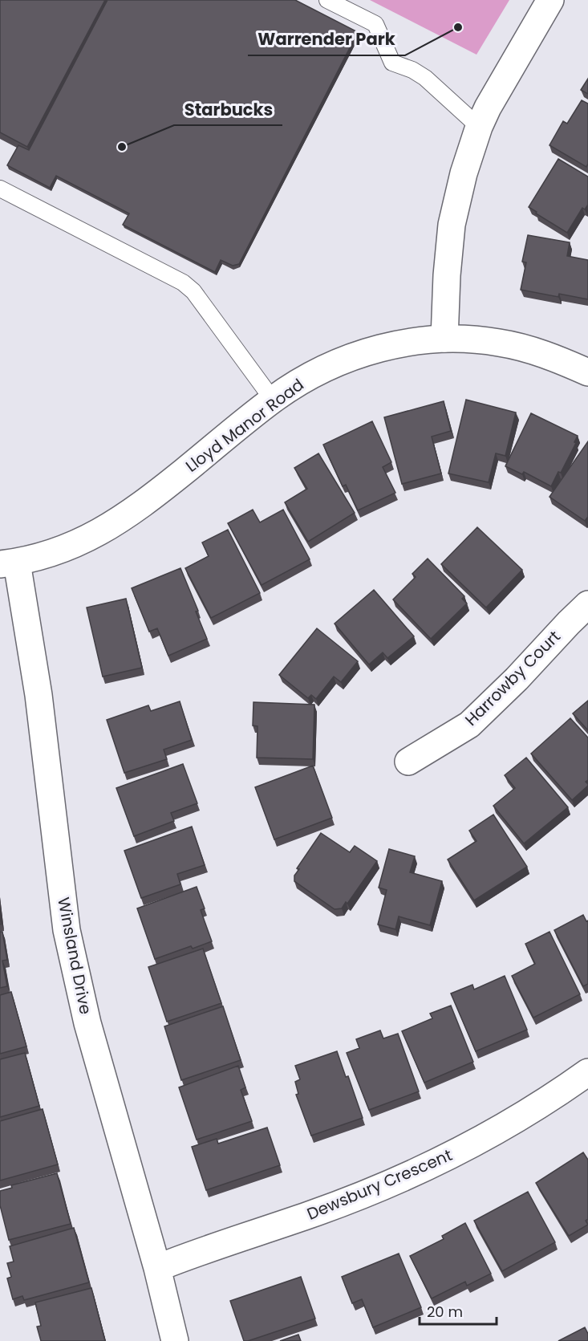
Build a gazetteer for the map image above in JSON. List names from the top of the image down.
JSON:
{
  "streets": {
    "street": [
      "Lloyd Manor Road",
      "Harrowby Court",
      "Winsland Drive",
      "Dewsbury Crescent"
    ]
  },
  "crossings": [
    ["Lloyd Manor Road", "Winsland Drive"],
    ["Winsland Drive", "Dewsbury Crescent"]
  ],
  "places": ["Warrender Park", "Starbucks"],
  "scale_bar": "20 m"
}
